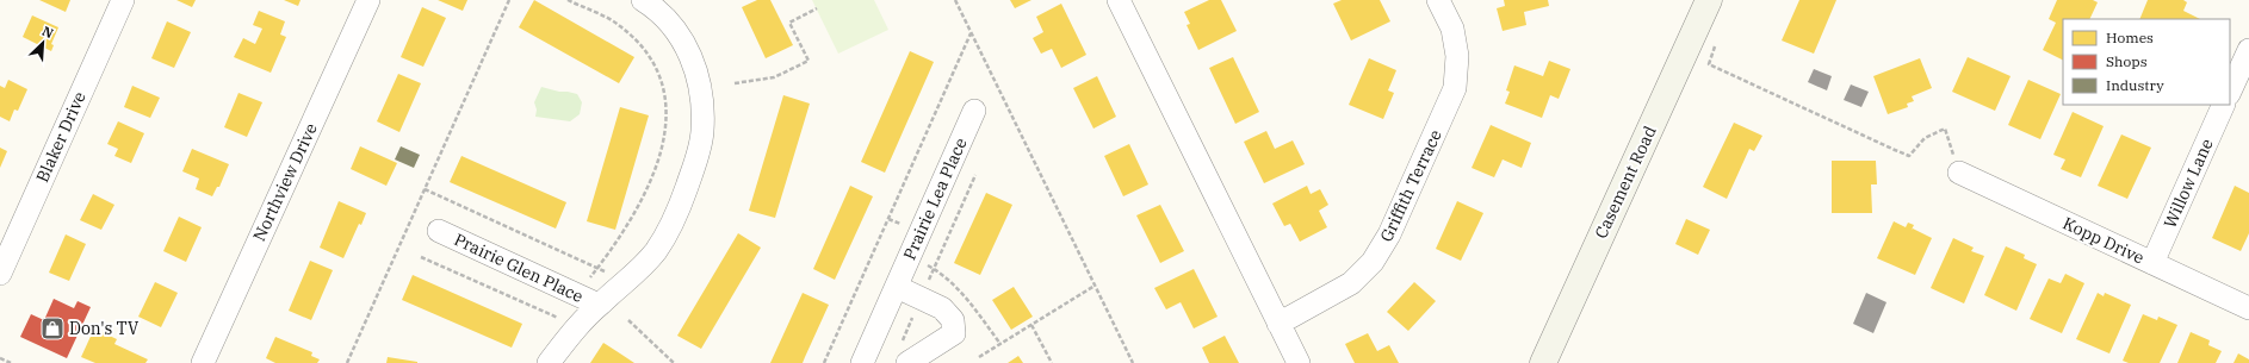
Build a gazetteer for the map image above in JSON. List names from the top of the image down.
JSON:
{
  "streets": {
    "street": [
      "Blaker Drive",
      "Northview Drive",
      "Casement Road",
      "Willow Lane",
      "Griffith Terrace",
      "Prairie Lea Place",
      "Kopp Drive",
      "Prairie Glen Place"
    ]
  },
  "crossings": [
    ["Willow Lane", "Kopp Drive"]
  ],
  "places": {
    "shop": ["Don's TV"]
  },
  "legend": ["Homes", "Shops", "Industry"],
  "north": "top right"
}
